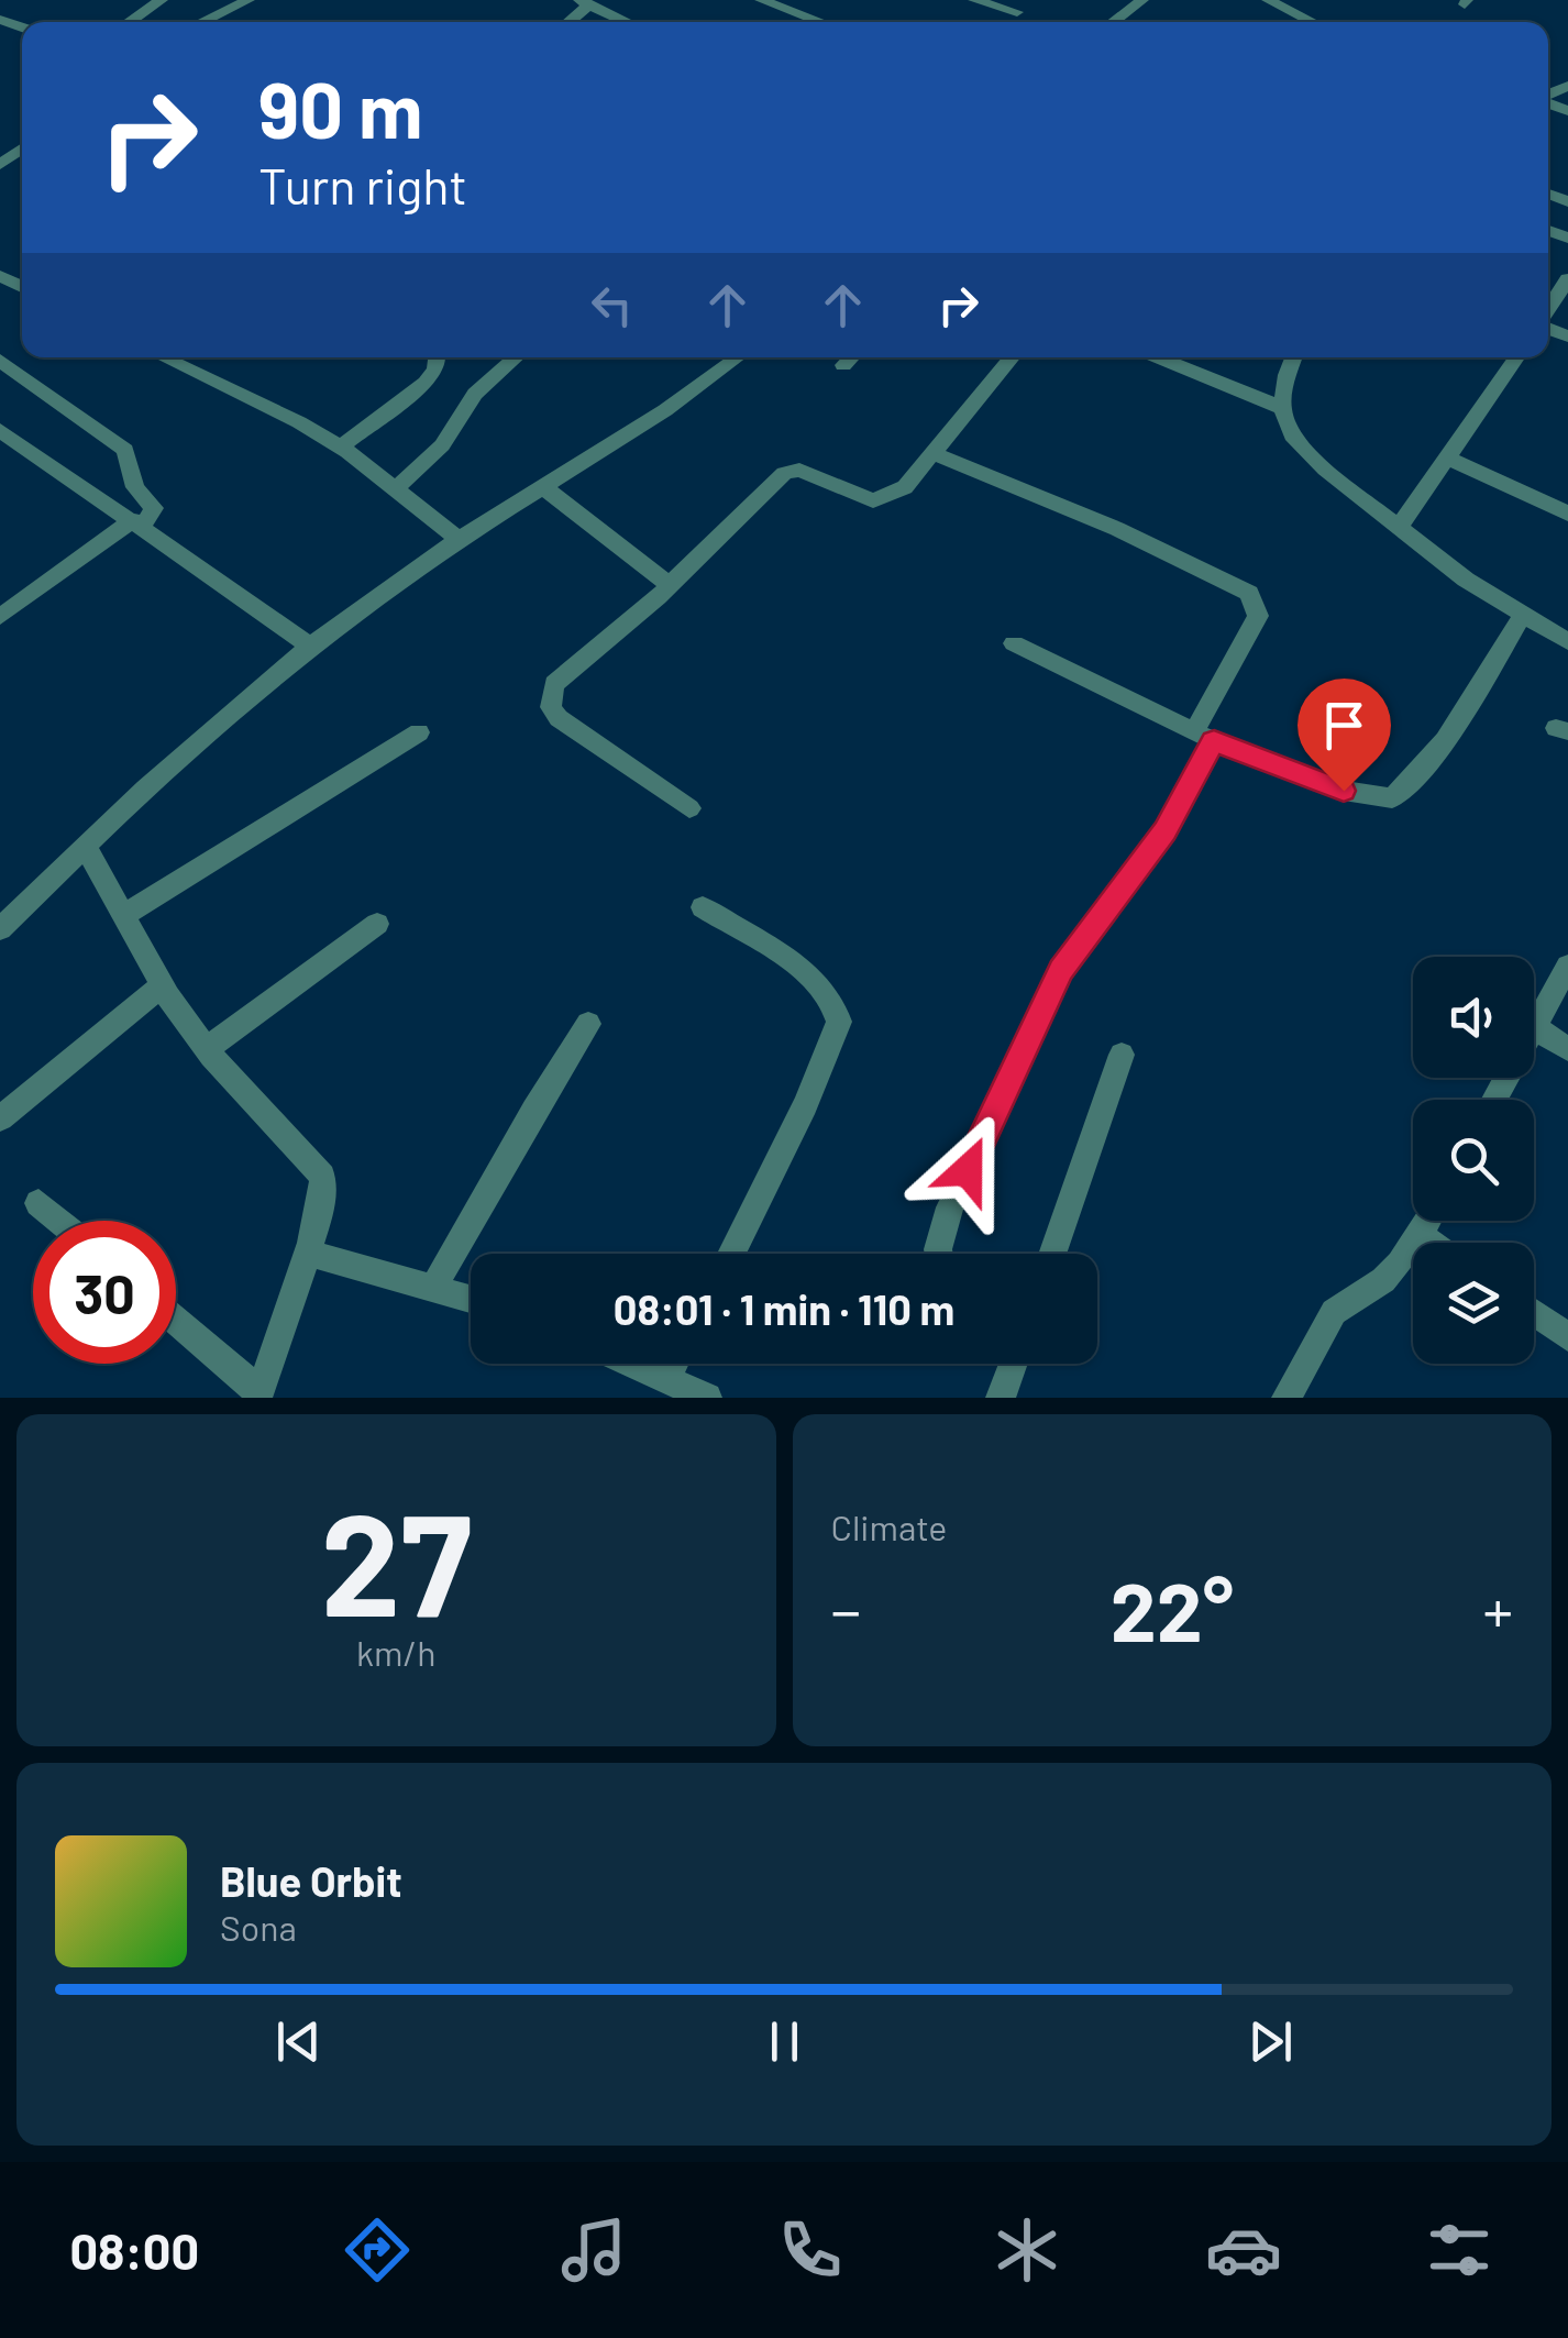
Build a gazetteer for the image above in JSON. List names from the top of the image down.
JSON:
{
  "page": {
    "turn": ["90 m", "Turn right"],
    "limit": "30",
    "trip": "08:01 · 1 min · 110 m",
    "tile": [
      ["27", "km/h"],
      "Climate"
    ],
    "heat": ["−", "22°", "+"],
    "song": ["Blue Orbit", "Sona"],
    "tabs": "08:00"
  }
}
